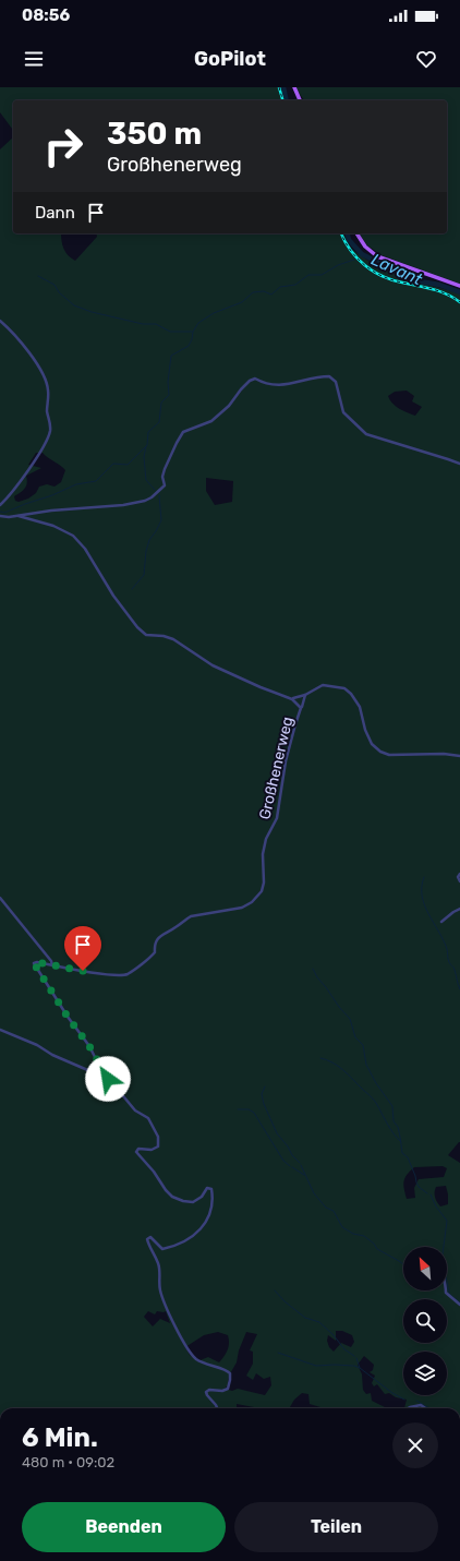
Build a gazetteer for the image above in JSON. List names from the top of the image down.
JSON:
{
  "streets": {
    "street": ["Großhenerweg"]
  },
  "water": ["Lavant"],
  "north": "top left",
  "page": {
    "status": "08:56",
    "header": "GoPilot",
    "turn": ["350 m", "Großhenerweg"],
    "then": "Dann",
    "heading": ["6 Min.", "480 m · 09:02"],
    "buttons": ["Beenden", "Teilen"]
  }
}
